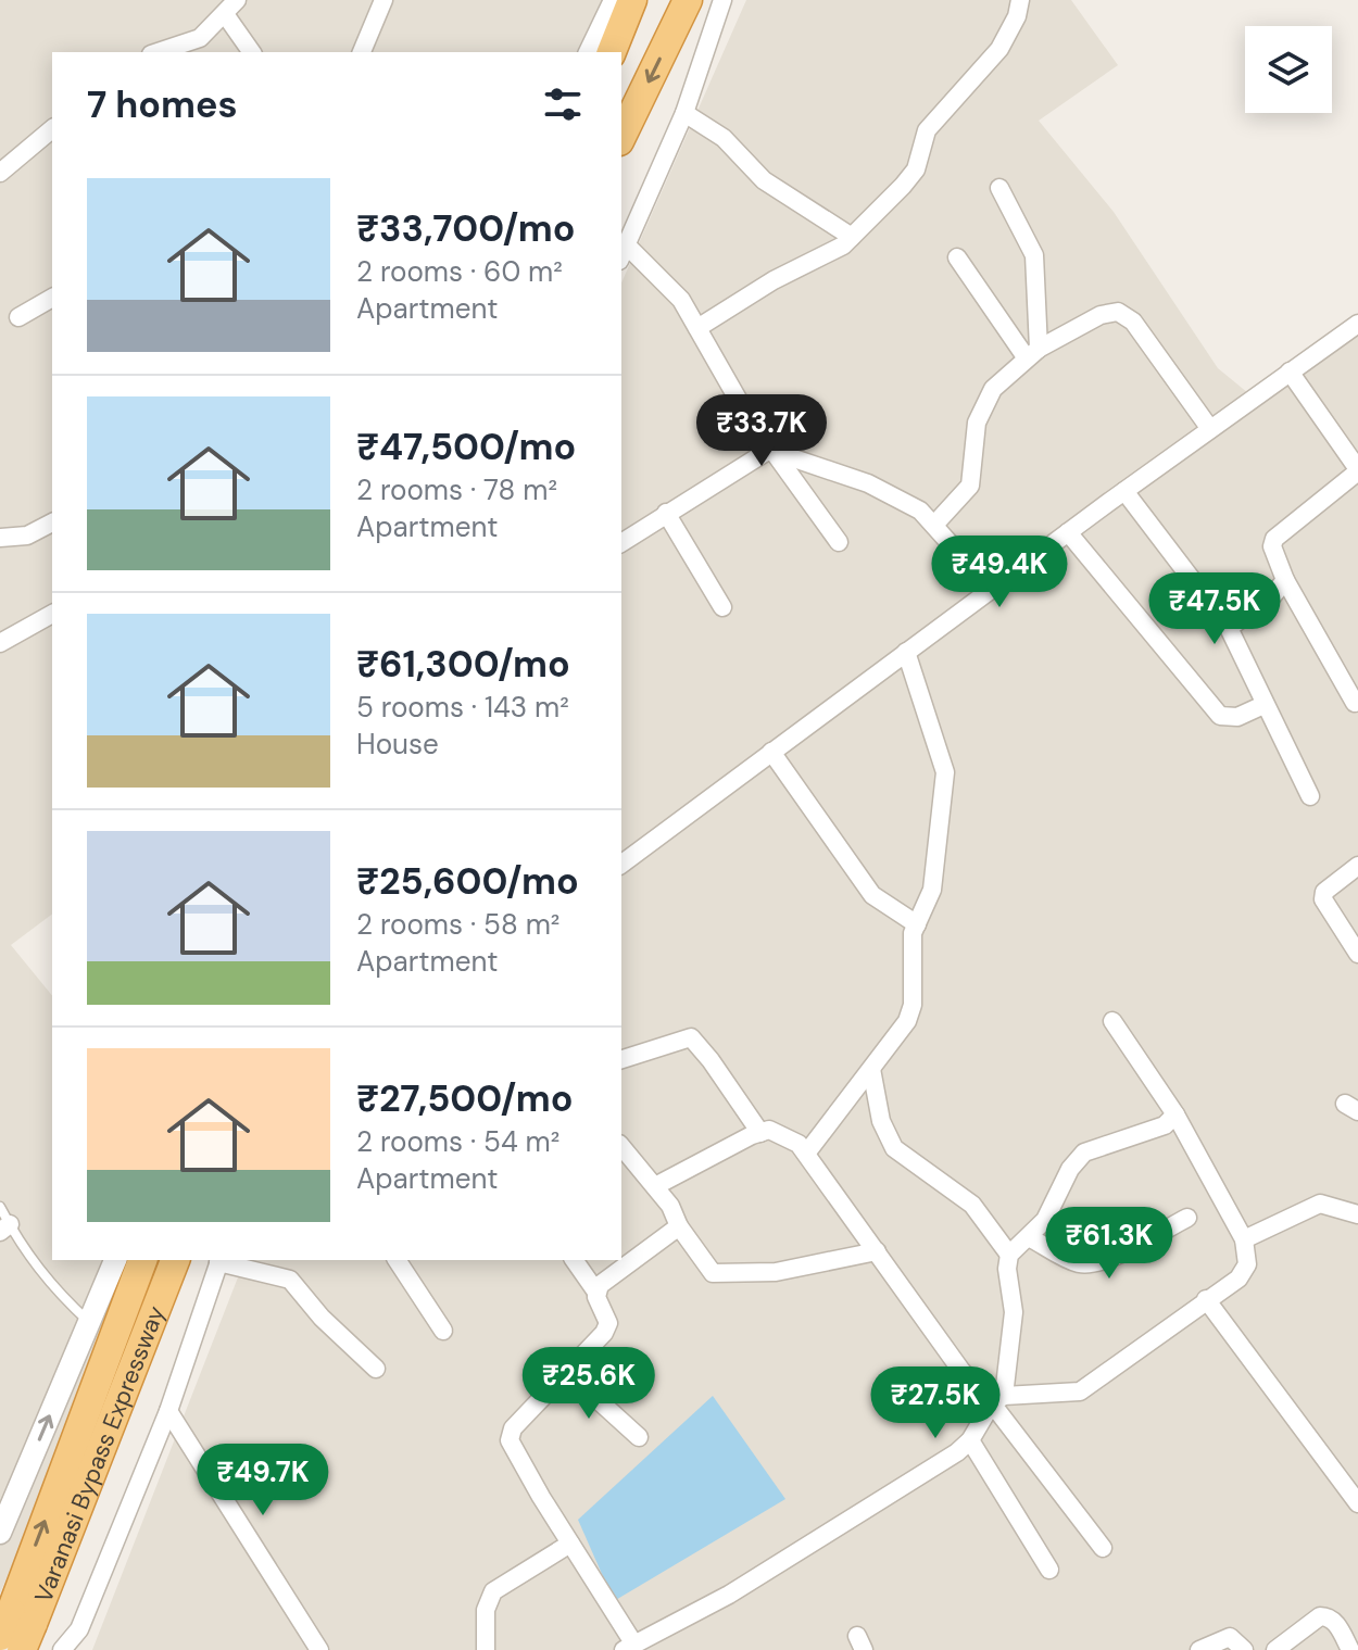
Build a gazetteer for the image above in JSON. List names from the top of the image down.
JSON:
{
  "streets": {
    "highway": ["Varanasi Bypass Expressway"]
  },
  "page": {
    "heading": "7 homes",
    "list": [
      {
        "name": "₹33,700/mo",
        "note": "2 rooms · 60 m² · Apartment"
      },
      {
        "name": "₹47,500/mo",
        "note": "2 rooms · 78 m² · Apartment"
      },
      {
        "name": "₹61,300/mo",
        "note": "5 rooms · 143 m² · House"
      },
      {
        "name": "₹25,600/mo",
        "note": "2 rooms · 58 m² · Apartment"
      },
      {
        "name": "₹27,500/mo",
        "note": "2 rooms · 54 m² · Apartment"
      }
    ],
    "price": [
      "₹33.7K",
      "₹49.4K",
      "₹47.5K",
      "₹61.3K",
      "₹25.6K",
      "₹27.5K",
      "₹49.7K"
    ]
  }
}
